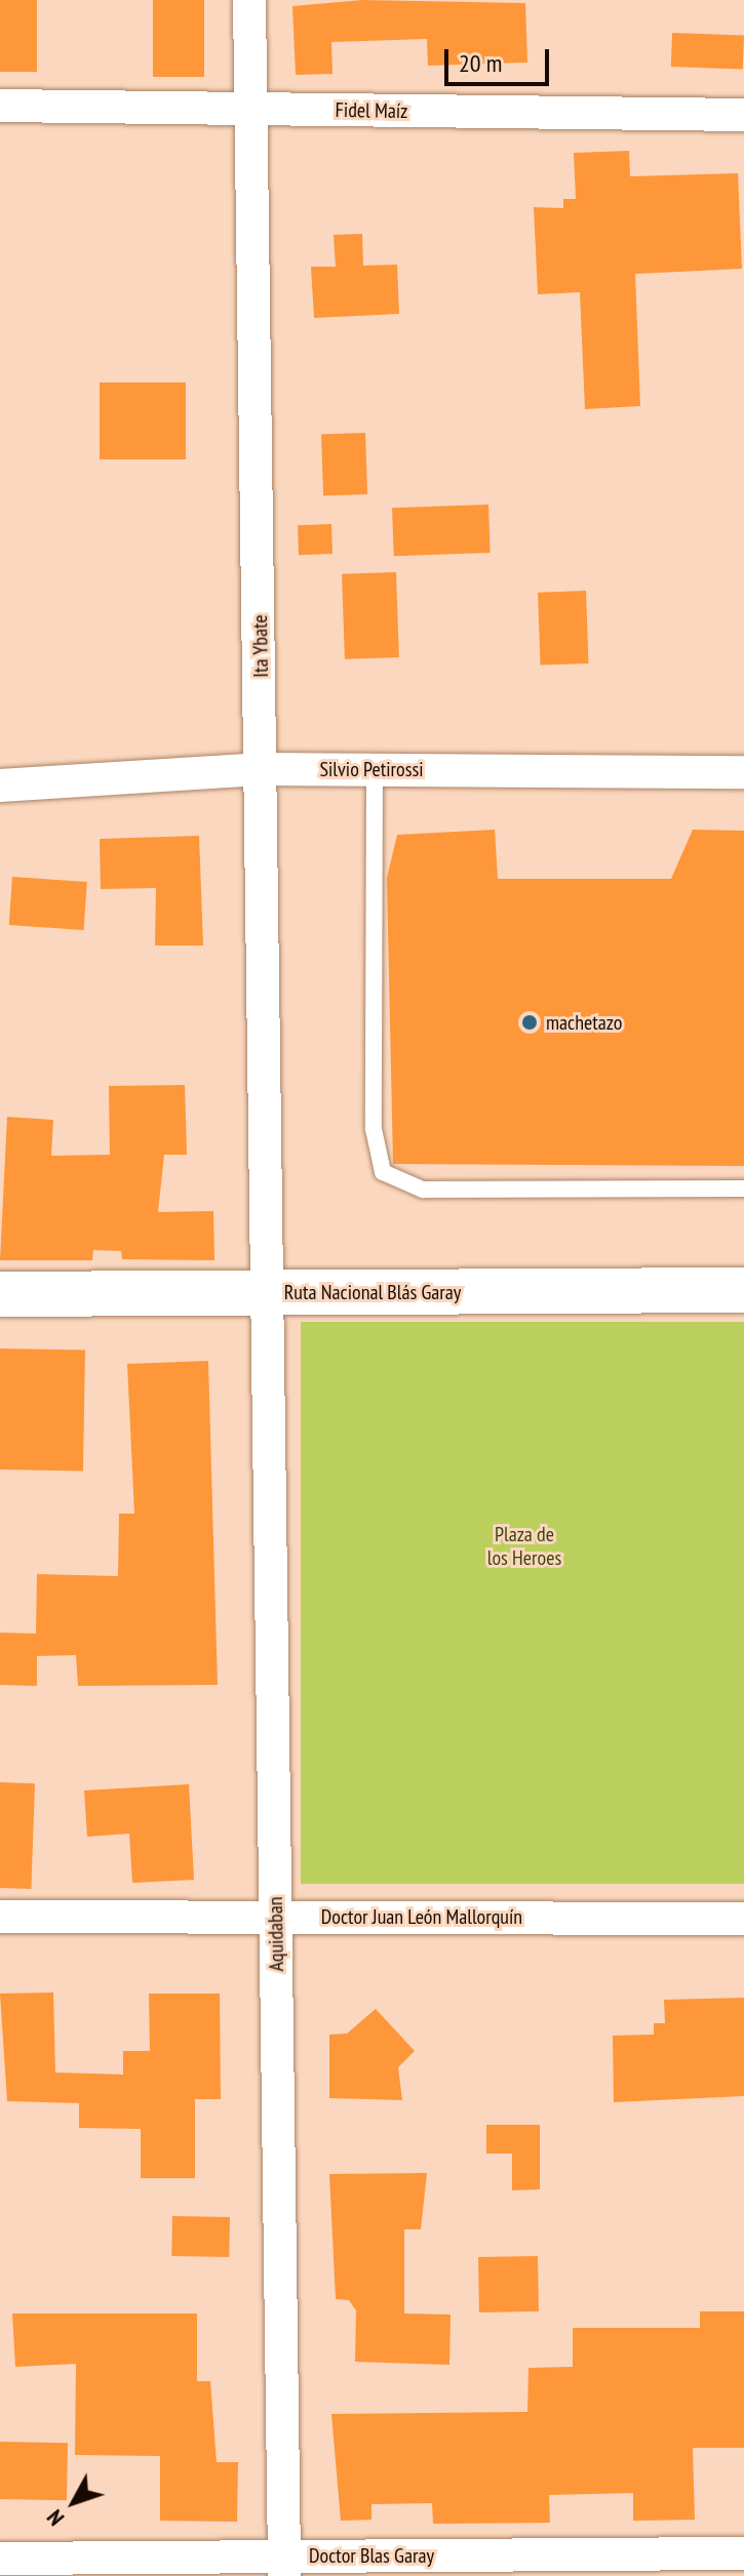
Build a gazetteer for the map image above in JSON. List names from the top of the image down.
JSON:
{
  "streets": {
    "highway": ["Ruta Nacional Blás Garay"],
    "street": [
      "Fidel Maíz",
      "Ita Ybate",
      "Silvio Petirossi",
      "Doctor Juan León Mallorquín",
      "Aquidaban",
      "Doctor Blas Garay"
    ]
  },
  "crossings": [
    ["Fidel Maíz", "Ita Ybate"],
    ["Ita Ybate", "Silvio Petirossi"],
    ["Ita Ybate", "Ruta Nacional Blás Garay"],
    ["Ita Ybate", "Aquidaban"],
    ["Ruta Nacional Blás Garay", "Aquidaban"],
    ["Doctor Juan León Mallorquín", "Aquidaban"],
    ["Aquidaban", "Doctor Blas Garay"]
  ],
  "parks": ["Plaza de los Heroes"],
  "places": ["machetazo"],
  "scale_bar": "20 m",
  "north": "bottom left"
}
